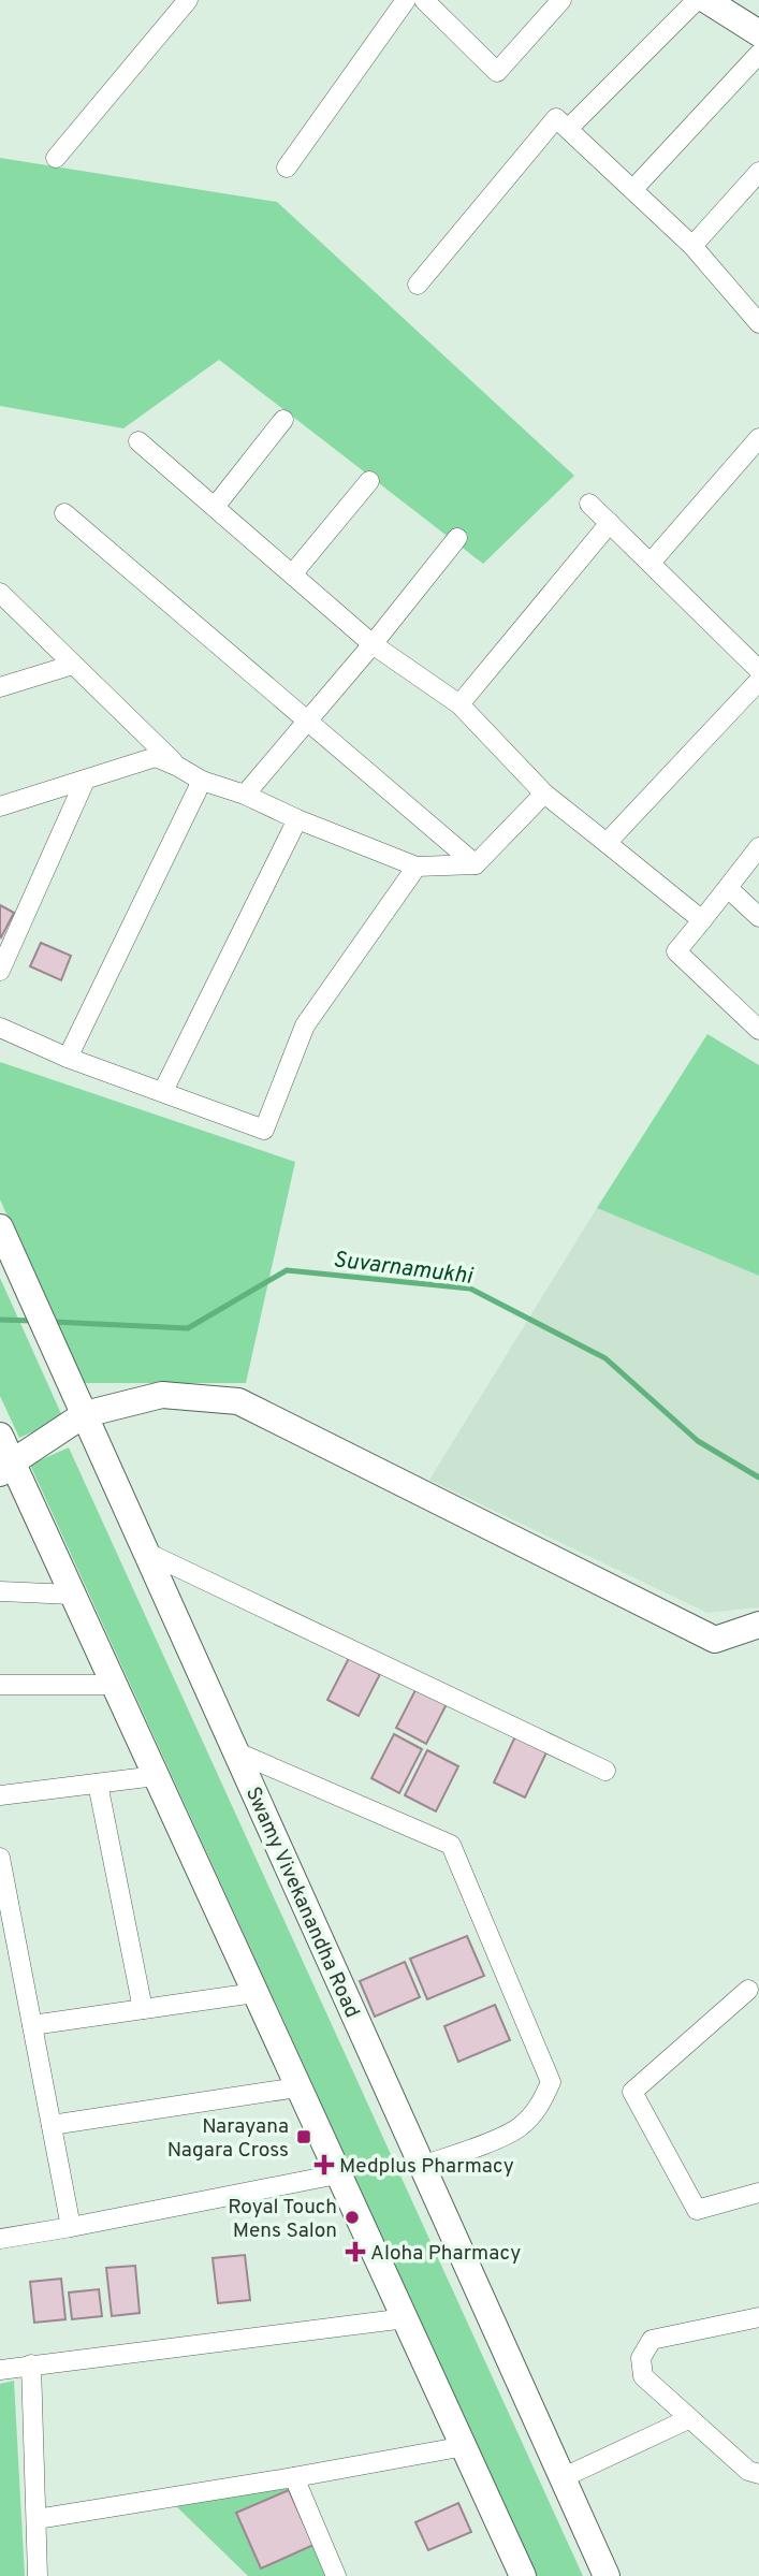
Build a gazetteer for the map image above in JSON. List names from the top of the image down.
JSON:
{
  "streets": {
    "main road": ["Swamy Vivekanandha Road"]
  },
  "water": ["Suvarnamukhi"],
  "places": {
    "transit": ["Narayana Nagara Cross"],
    "health": ["Medplus Pharmacy", "Aloha Pharmacy"],
    "other": ["Royal Touch Mens Salon"]
  }
}
